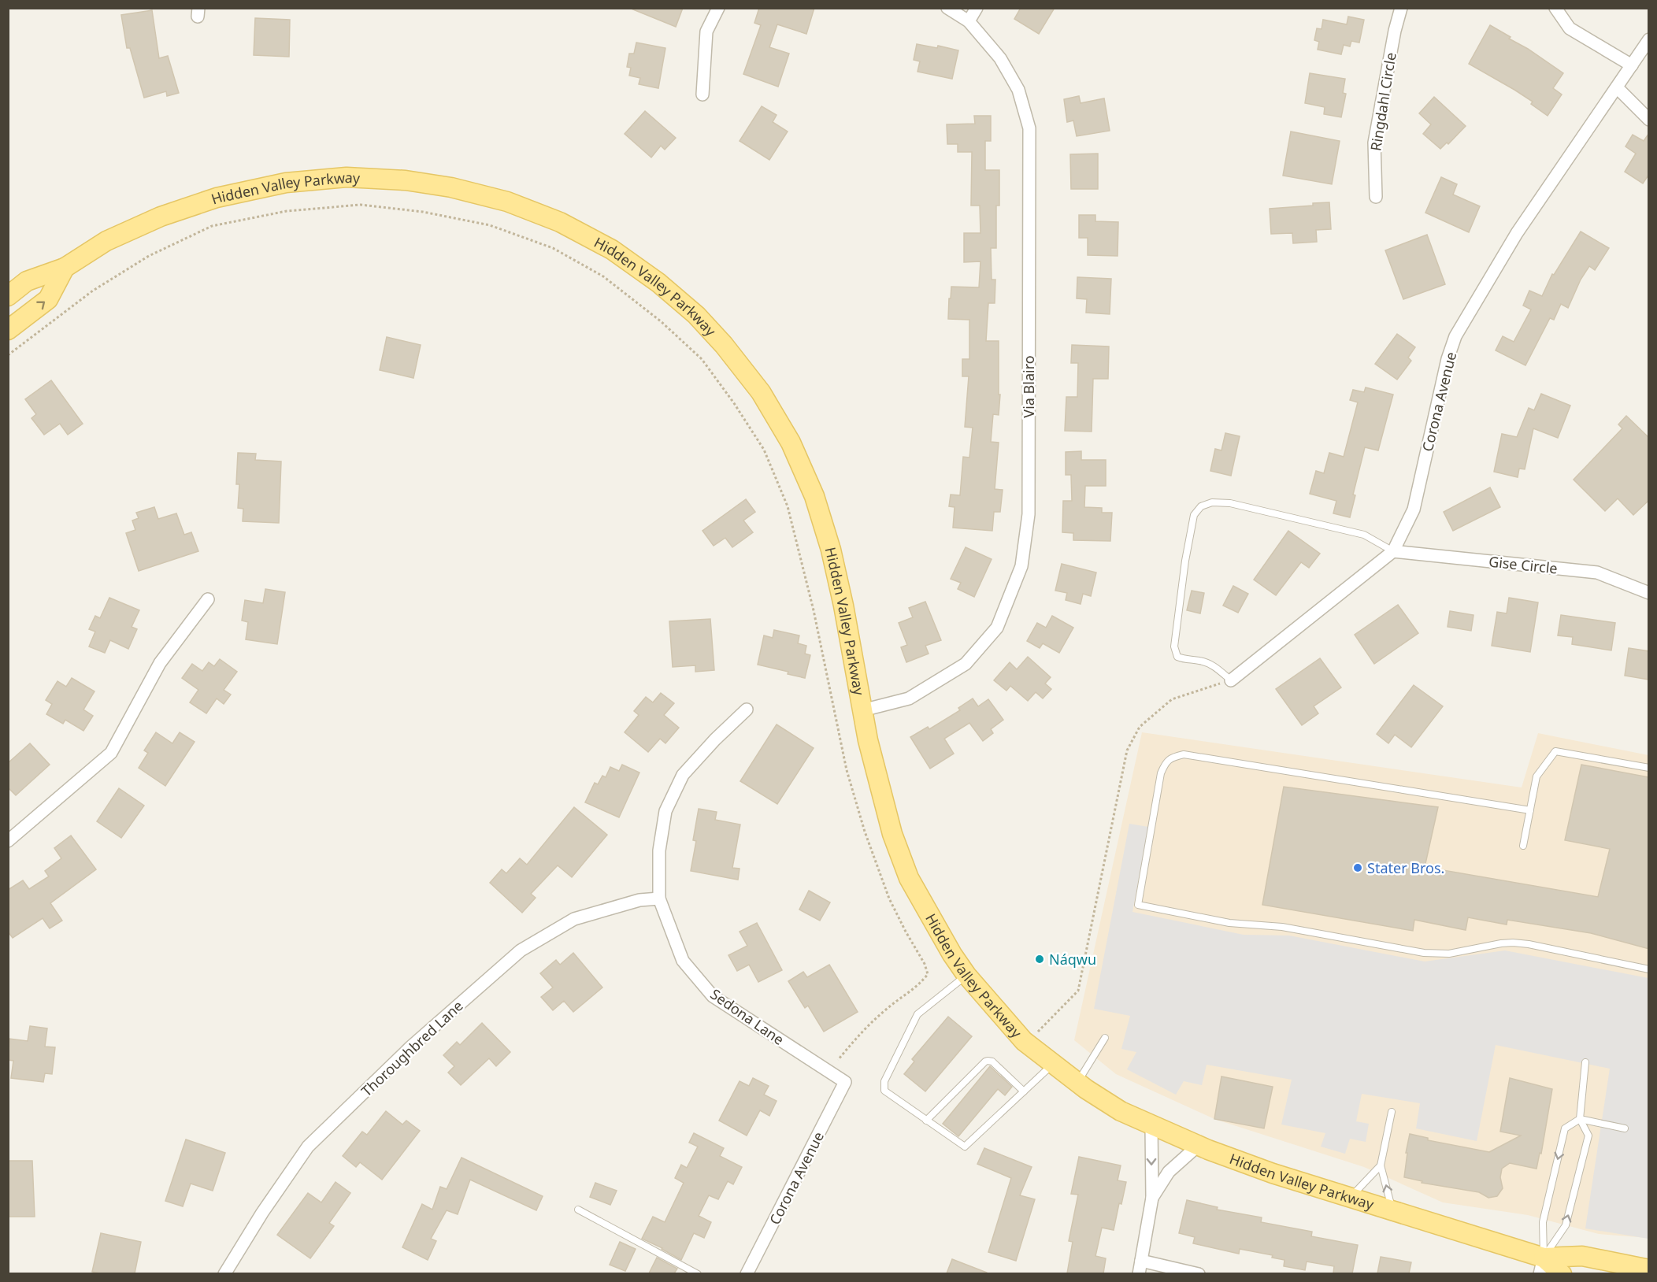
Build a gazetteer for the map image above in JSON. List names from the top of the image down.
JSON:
{
  "streets": {
    "main road": ["Hidden Valley Parkway"],
    "street": [
      "Ringdahl Circle",
      "Via Blairo",
      "Corona Avenue",
      "Gise Circle",
      "Sedona Lane",
      "Thoroughbred Lane"
    ]
  },
  "crossings": [
    ["Hidden Valley Parkway", "Via Blairo"],
    ["Corona Avenue", "Gise Circle"],
    ["Corona Avenue", "Sedona Lane"],
    ["Sedona Lane", "Thoroughbred Lane"]
  ],
  "places": ["Stater Bros.", "Náqwu"]
}
